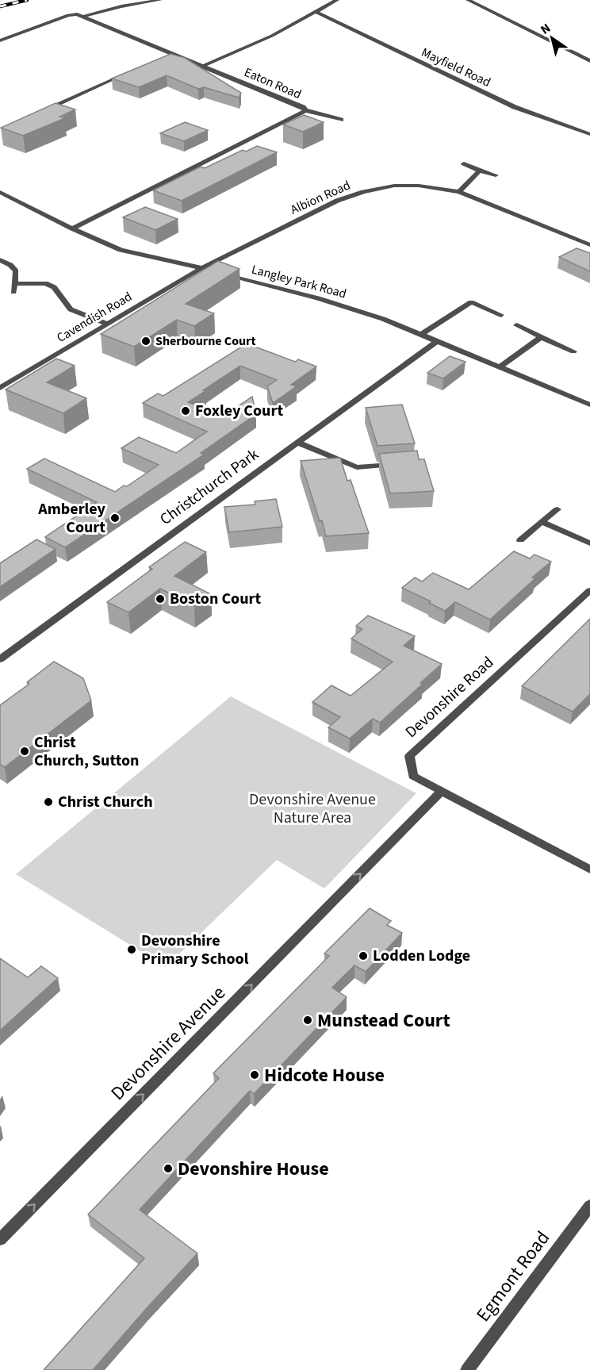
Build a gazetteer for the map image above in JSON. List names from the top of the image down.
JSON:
{
  "streets": {
    "street": [
      "Mayfield Road",
      "Eaton Road",
      "Albion Road",
      "Langley Park Road",
      "Cavendish Road",
      "Christchurch Park",
      "Devonshire Road",
      "Devonshire Avenue",
      "Egmont Road"
    ]
  },
  "crossings": [
    ["Albion Road", "Cavendish Road"],
    ["Langley Park Road", "Christchurch Park"],
    ["Devonshire Road", "Devonshire Avenue"]
  ],
  "one_way": ["Devonshire Avenue"],
  "parks": ["Devonshire Avenue Nature Area"],
  "places": [
    "Sherbourne Court",
    "Foxley Court",
    "Amberley Court",
    "Boston Court",
    "Christ Church, Sutton",
    "Christ Church",
    "Devonshire Primary School",
    "Lodden Lodge",
    "Munstead Court",
    "Hidcote House",
    "Devonshire House"
  ],
  "north": "top left"
}
